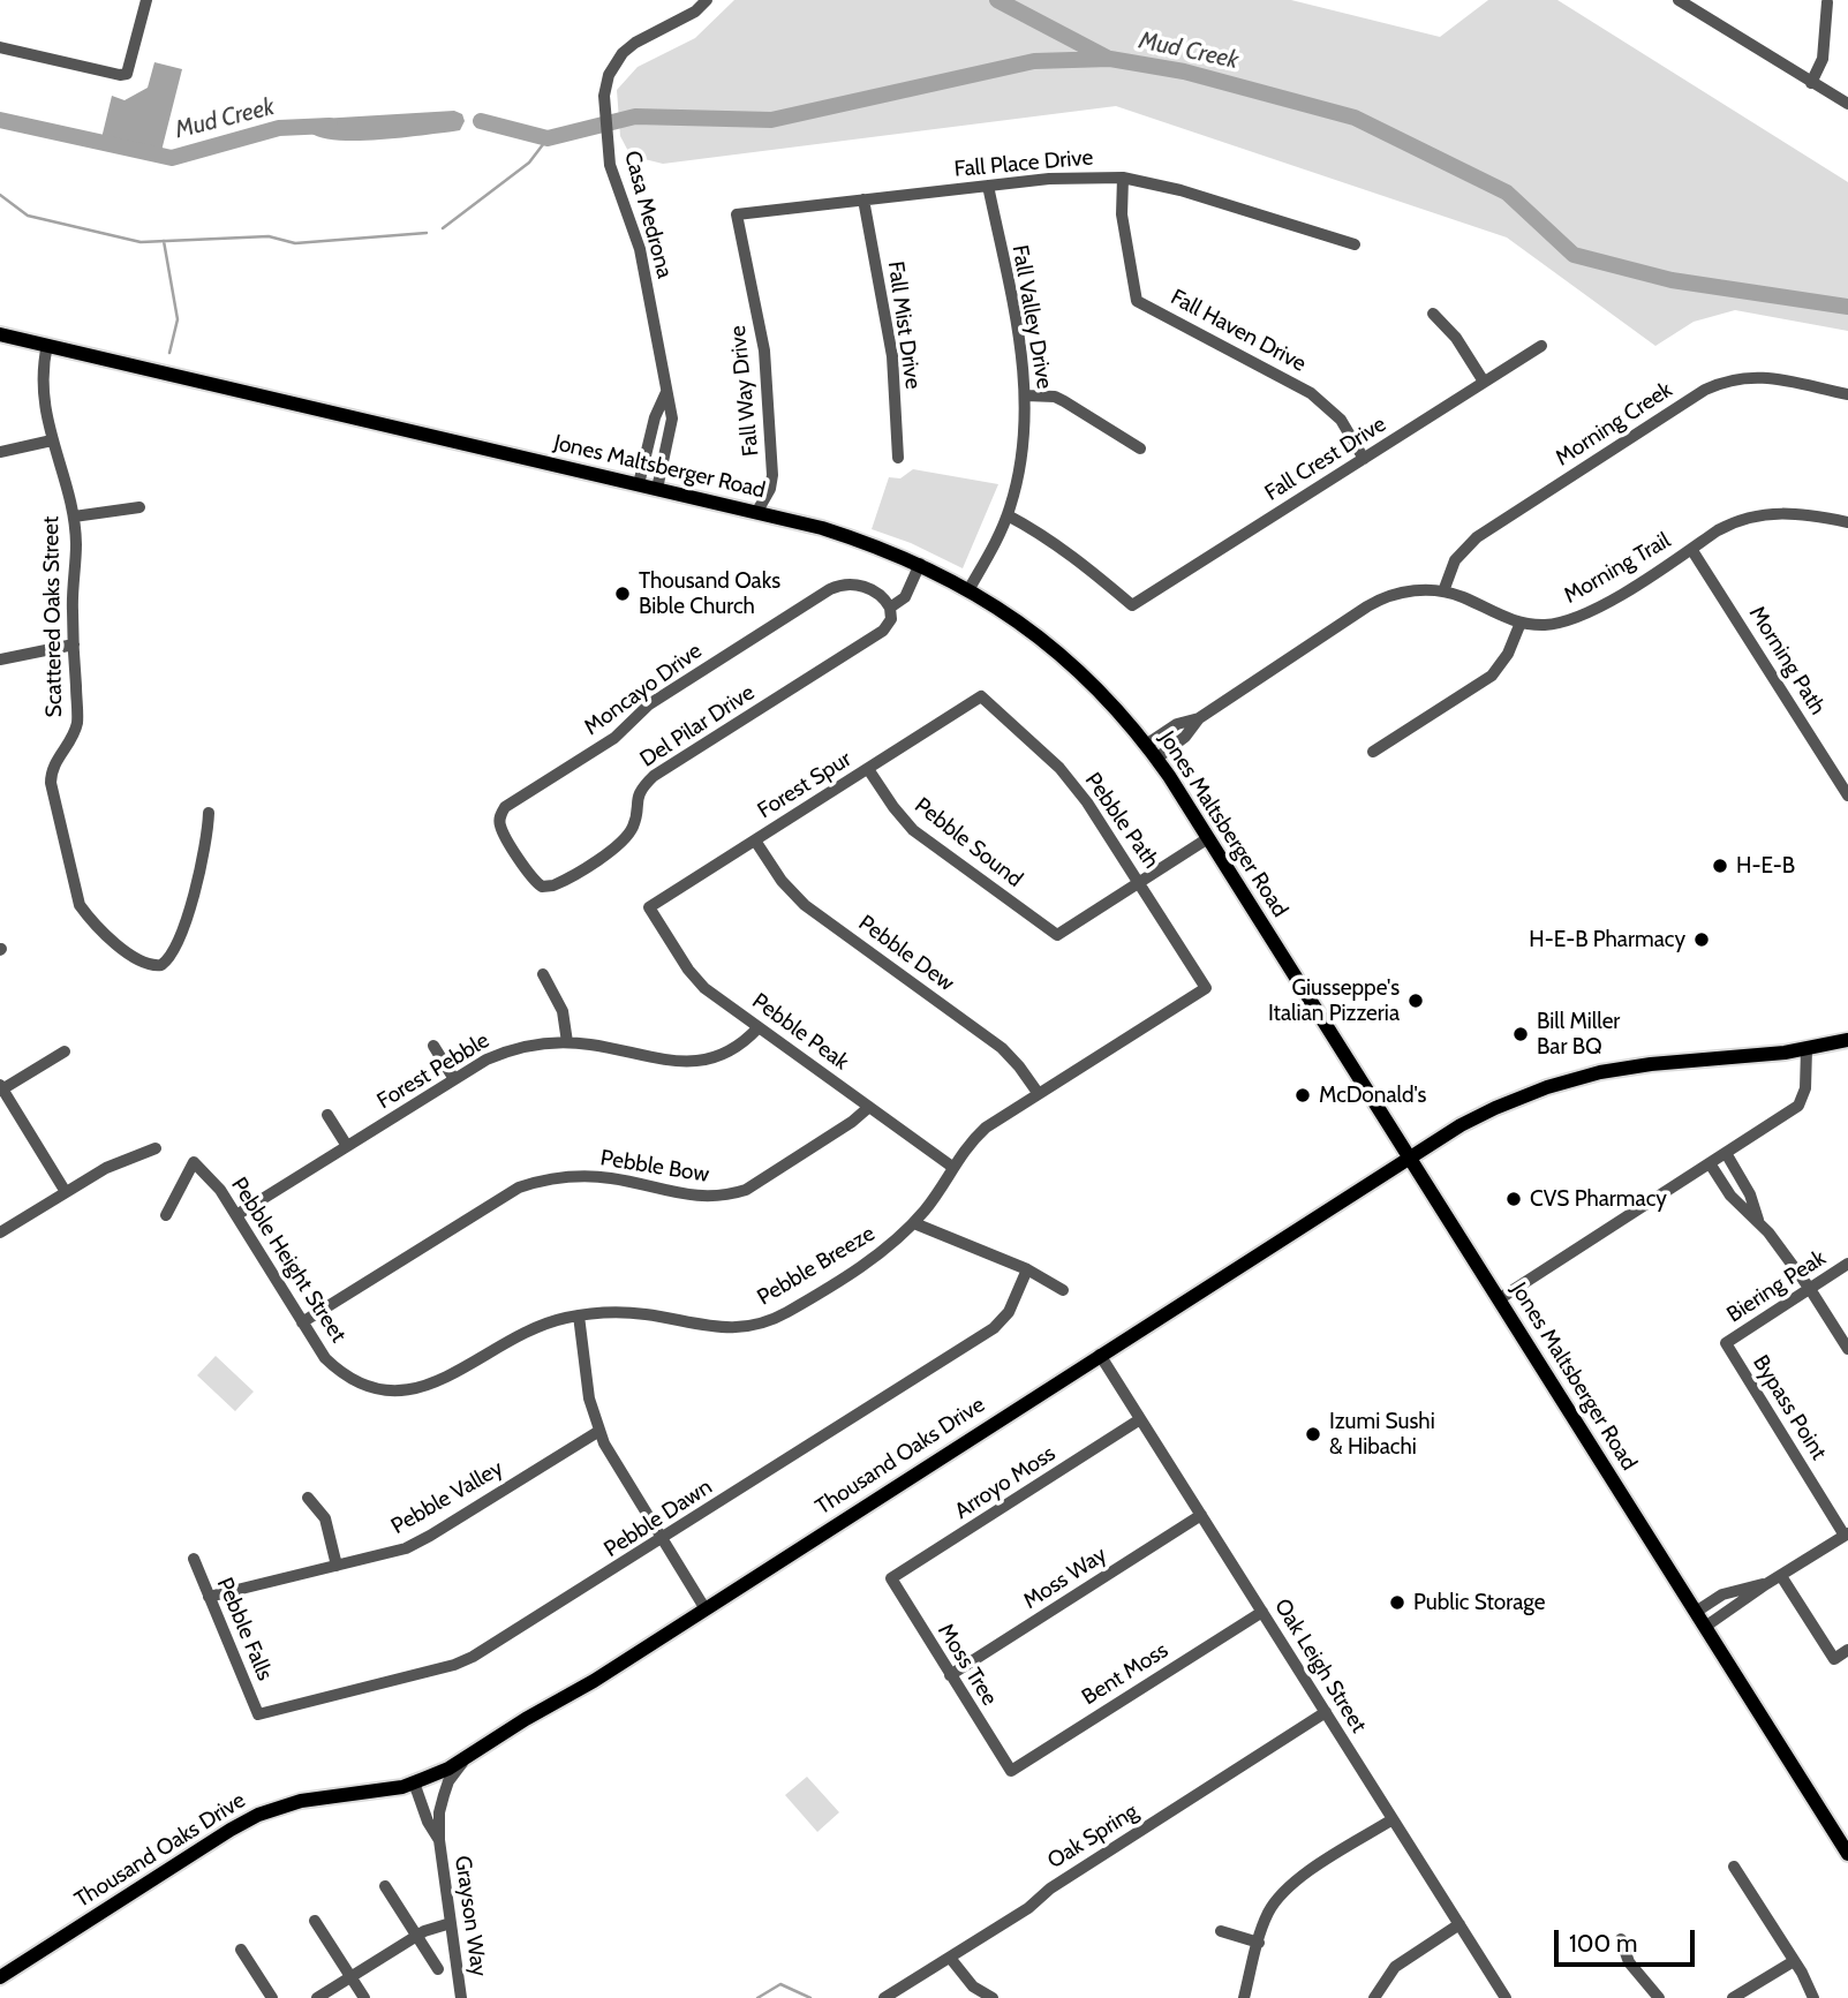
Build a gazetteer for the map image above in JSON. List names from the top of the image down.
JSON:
{
  "streets": {
    "main road": ["Jones Maltsberger Road", "Thousand Oaks Drive"],
    "street": [
      "Fall Place Drive",
      "Casa Medrona",
      "Fall Valley Drive",
      "Fall Mist Drive",
      "Fall Haven Drive",
      "Fall Way Drive",
      "Morning Creek",
      "Fall Crest Drive",
      "Morning Trail",
      "Scattered Oaks Street",
      "Morning Path",
      "Moncayo Drive",
      "Del Pilar Drive",
      "Forest Spur",
      "Pebble Path",
      "Pebble Sound",
      "Pebble Dew",
      "Pebble Peak",
      "Forest Pebble",
      "Pebble Bow",
      "Pebble Height Street",
      "Pebble Breeze",
      "Biering Peak",
      "Bypass Point",
      "Arroyo Moss",
      "Pebble Valley",
      "Pebble Dawn",
      "Moss Way",
      "Pebble Falls",
      "Moss Tree",
      "Oak Leigh Street",
      "Bent Moss",
      "Oak Spring",
      "Grayson Way"
    ]
  },
  "crossings": [
    ["Fall Place Drive", "Fall Valley Drive"],
    ["Fall Place Drive", "Fall Mist Drive"],
    ["Fall Place Drive", "Fall Haven Drive"],
    ["Fall Place Drive", "Fall Way Drive"],
    ["Casa Medrona", "Jones Maltsberger Road"],
    ["Fall Valley Drive", "Fall Crest Drive"],
    ["Fall Valley Drive", "Jones Maltsberger Road"],
    ["Fall Haven Drive", "Fall Crest Drive"],
    ["Fall Way Drive", "Jones Maltsberger Road"],
    ["Morning Creek", "Morning Trail"],
    ["Jones Maltsberger Road", "Morning Trail"],
    ["Jones Maltsberger Road", "Scattered Oaks Street"],
    ["Jones Maltsberger Road", "Thousand Oaks Drive"],
    ["Morning Trail", "Morning Path"],
    ["Moncayo Drive", "Del Pilar Drive"],
    ["Forest Spur", "Pebble Path"],
    ["Forest Spur", "Pebble Sound"],
    ["Forest Spur", "Pebble Dew"],
    ["Forest Spur", "Pebble Peak"],
    ["Pebble Path", "Pebble Sound"],
    ["Pebble Path", "Pebble Breeze"],
    ["Pebble Dew", "Pebble Breeze"],
    ["Pebble Peak", "Forest Pebble"],
    ["Pebble Peak", "Pebble Bow"],
    ["Pebble Peak", "Pebble Breeze"],
    ["Forest Pebble", "Pebble Height Street"],
    ["Pebble Bow", "Pebble Height Street"],
    ["Pebble Height Street", "Pebble Breeze"],
    ["Biering Peak", "Bypass Point"],
    ["Thousand Oaks Drive", "Oak Leigh Street"],
    ["Thousand Oaks Drive", "Grayson Way"],
    ["Arroyo Moss", "Moss Tree"],
    ["Arroyo Moss", "Oak Leigh Street"],
    ["Pebble Valley", "Pebble Falls"],
    ["Pebble Dawn", "Pebble Falls"],
    ["Moss Way", "Moss Tree"],
    ["Moss Way", "Oak Leigh Street"],
    ["Moss Tree", "Bent Moss"],
    ["Oak Leigh Street", "Bent Moss"],
    ["Oak Leigh Street", "Oak Spring"]
  ],
  "water": ["Mud Creek"],
  "places": [
    "Thousand Oaks Bible Church",
    "H-E-B",
    "H-E-B Pharmacy",
    "Giusseppe's Italian Pizzeria",
    "Bill Miller Bar BQ",
    "McDonald's",
    "CVS Pharmacy",
    "Izumi Sushi & Hibachi",
    "Public Storage"
  ],
  "scale_bar": "100 m"
}
